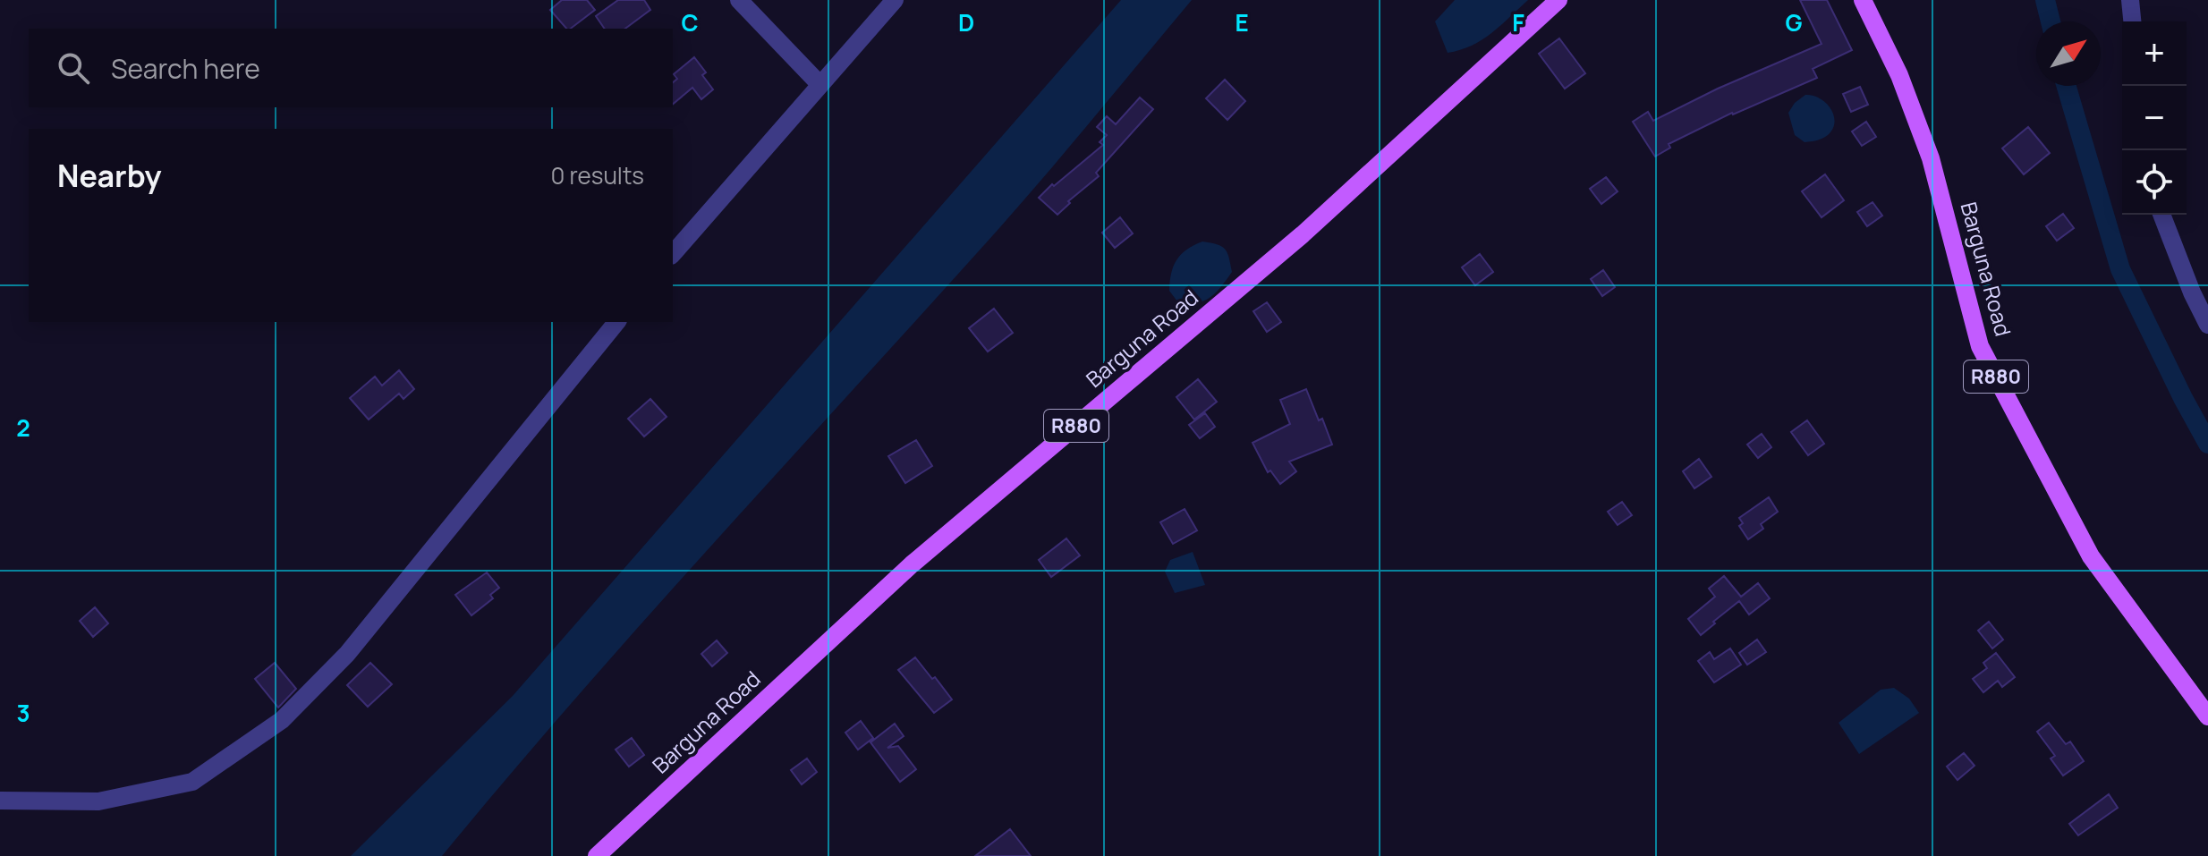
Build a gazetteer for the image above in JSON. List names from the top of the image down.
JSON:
{
  "streets": {
    "main road": ["Barguna Road", "R880"]
  },
  "north": "top right",
  "page": {
    "map_buttons": ["+", "−"],
    "search": "Search here",
    "heading": ["Nearby", "0 results"]
  },
  "grid": {
    "columns": [
      "C",
      "D",
      "E",
      "F",
      "G"
    ],
    "rows": ["2", "3"]
  }
}
